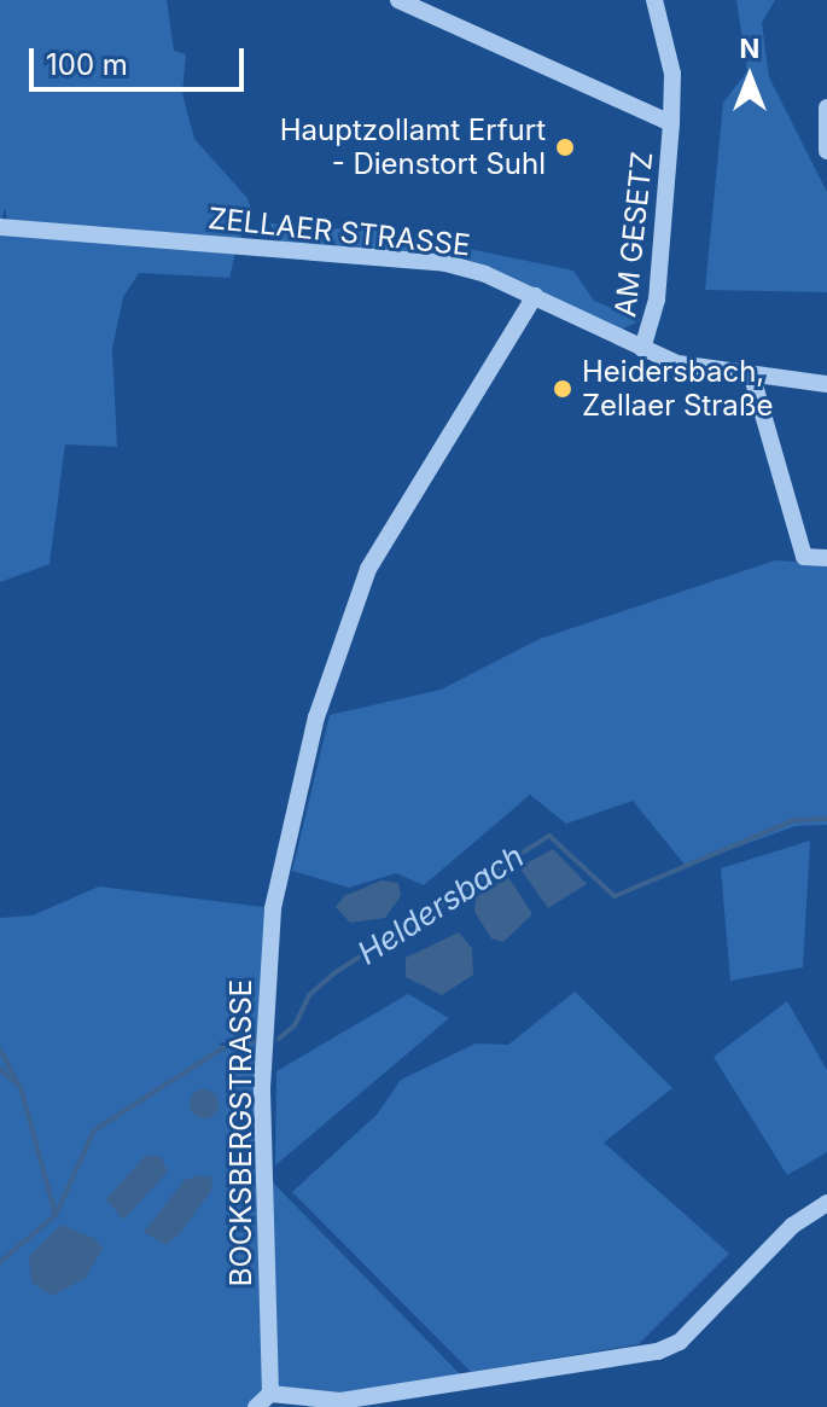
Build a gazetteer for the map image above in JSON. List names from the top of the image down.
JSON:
{
  "streets": {
    "street": ["ZELLAER STRASSE", "AM GESETZ", "BOCKSBERGSTRASSE"]
  },
  "crossings": [
    ["ZELLAER STRASSE", "AM GESETZ"],
    ["ZELLAER STRASSE", "BOCKSBERGSTRASSE"]
  ],
  "water": ["Heldersbach"],
  "places": ["Hauptzollamt Erfurt - Dienstort Suhl", "Heidersbach, Zellaer Straße"],
  "scale_bar": "100 m",
  "north": "top"
}
